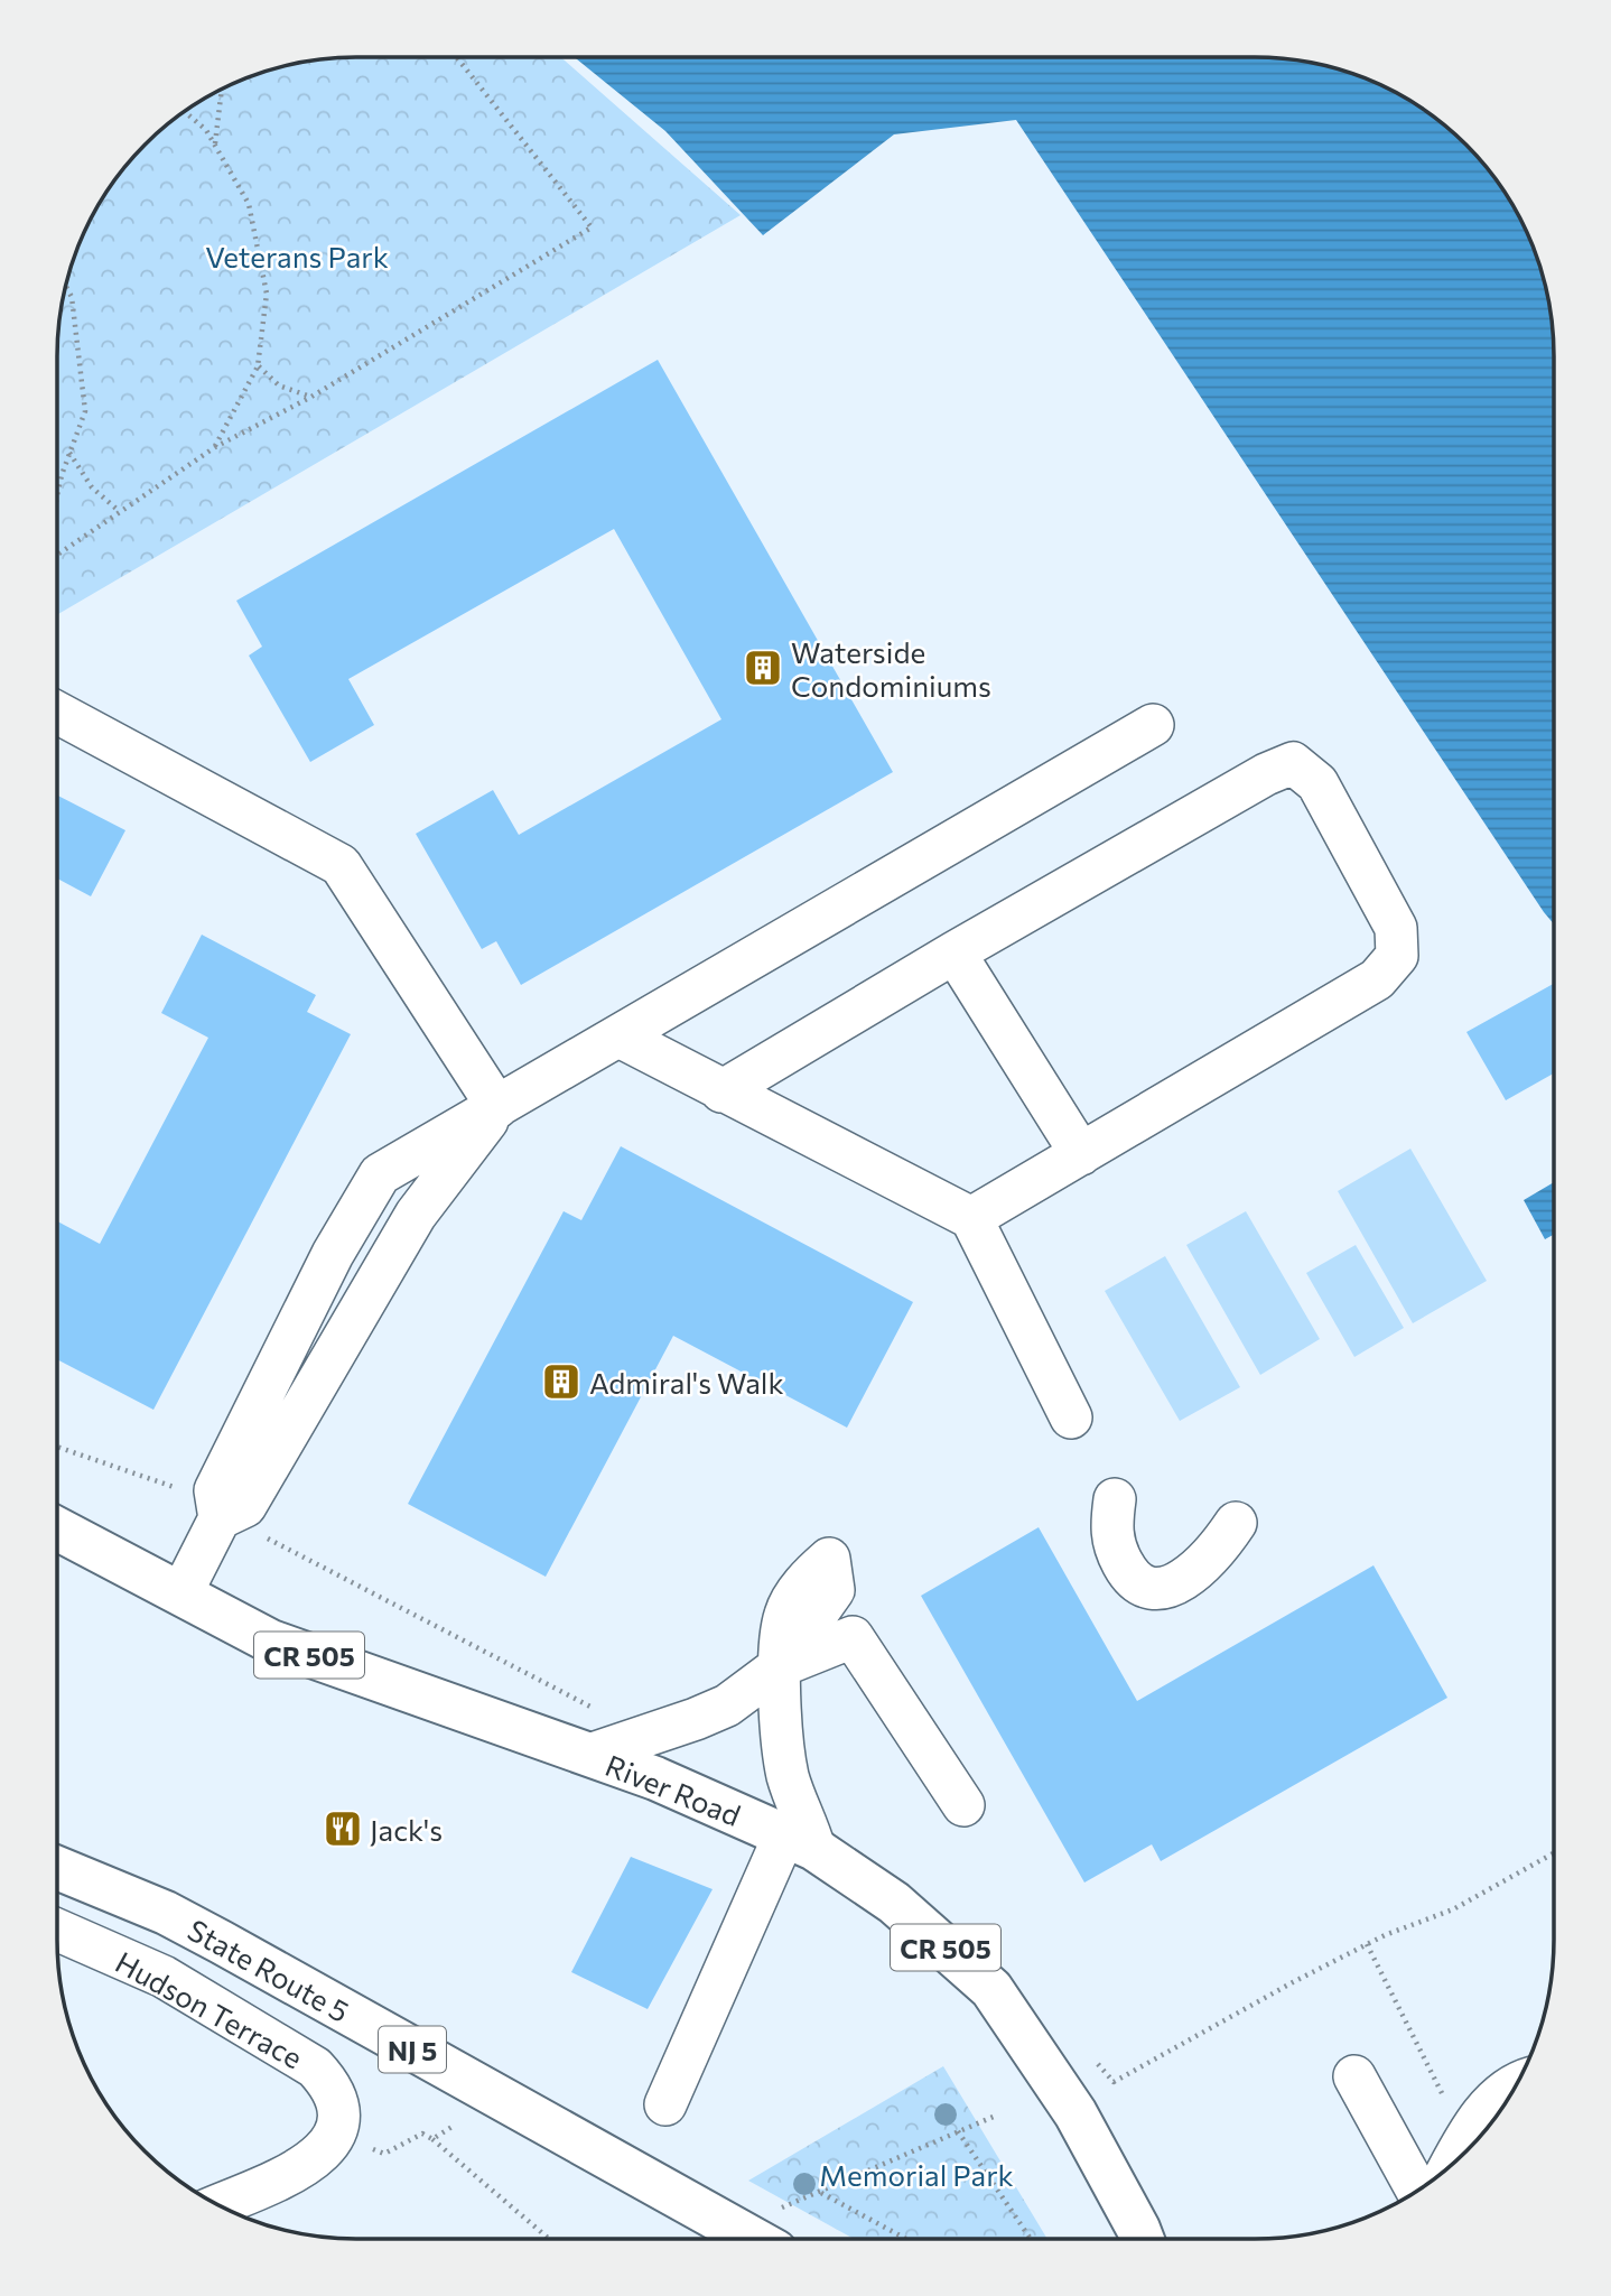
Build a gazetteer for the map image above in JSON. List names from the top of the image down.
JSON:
{
  "streets": {
    "main road": [
      "CR 505",
      "River Road",
      "State Route 5",
      "NJ 5"
    ],
    "street": ["Hudson Terrace"]
  },
  "parks": ["Veterans Park", "Memorial Park"],
  "places": {
    "building": ["Waterside Condominiums", "Admiral's Walk"],
    "restaurant": ["Jack's"]
  }
}
